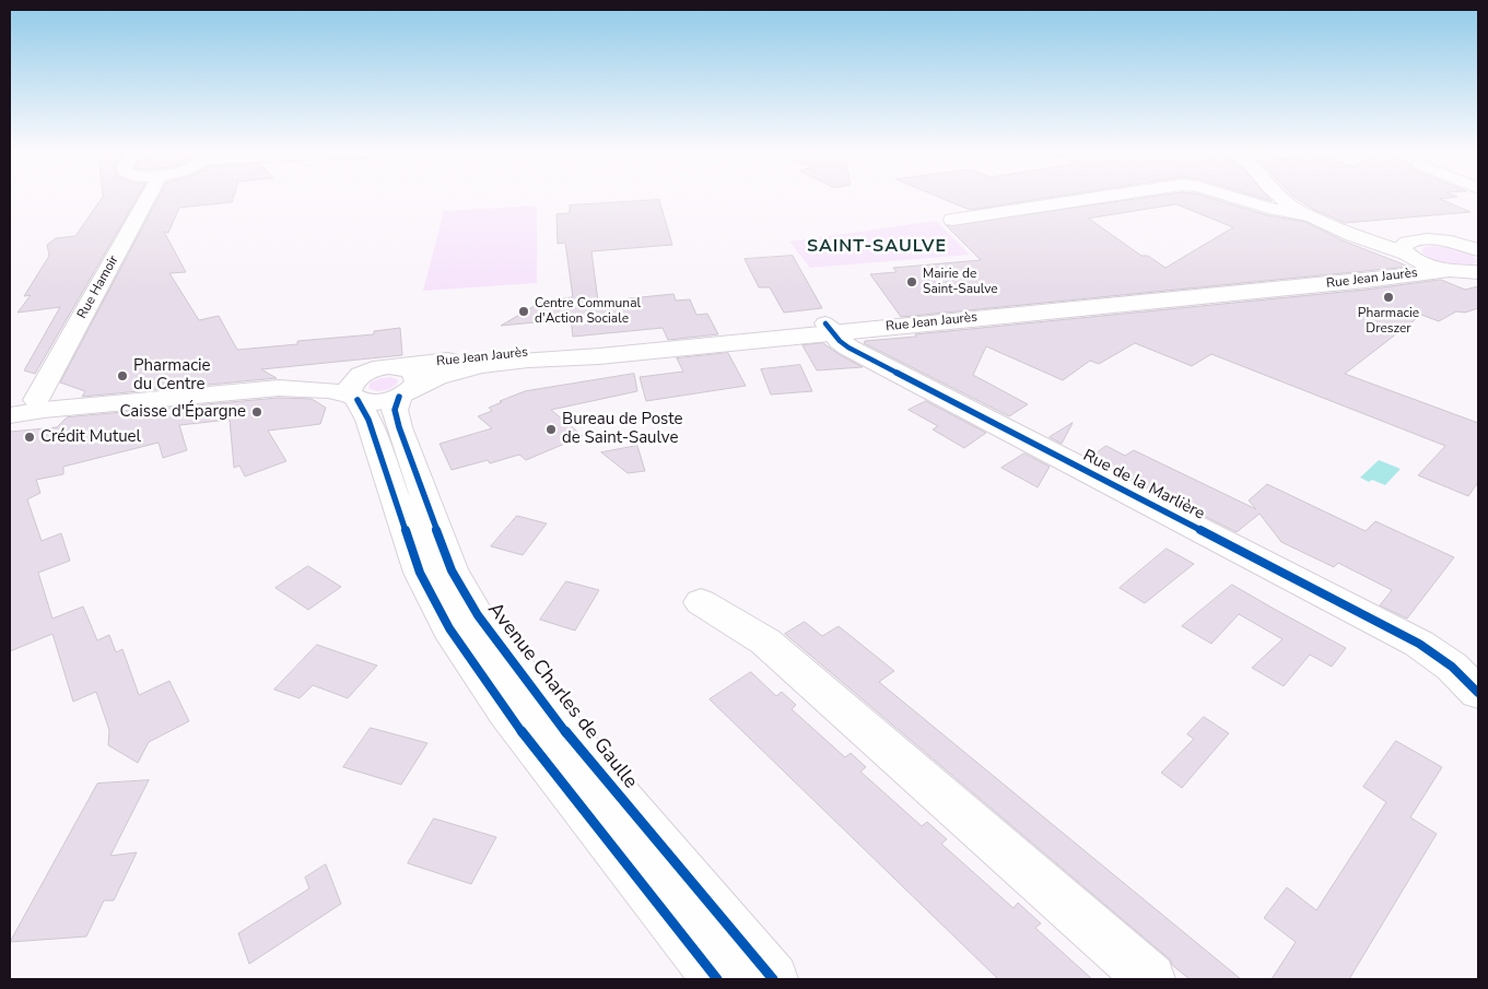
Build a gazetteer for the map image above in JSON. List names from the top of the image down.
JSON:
{
  "streets": {
    "street": [
      "Rue Jean Jaurès",
      "Rue Hamoir",
      "Rue de la Marlière",
      "Avenue Charles de Gaulle"
    ]
  },
  "crossings": [
    ["Rue Jean Jaurès", "Rue Hamoir"],
    ["Rue Jean Jaurès", "Rue de la Marlière"],
    ["Rue Jean Jaurès", "Avenue Charles de Gaulle"]
  ],
  "districts": ["SAINT-SAULVE"],
  "places": [
    "Mairie de Saint-Saulve",
    "Pharmacie Dreszer",
    "Centre Communal d'Action Sociale",
    "Pharmacie du Centre",
    "Caisse d'Épargne",
    "Bureau de Poste de Saint-Saulve",
    "Crédit Mutuel"
  ]
}
